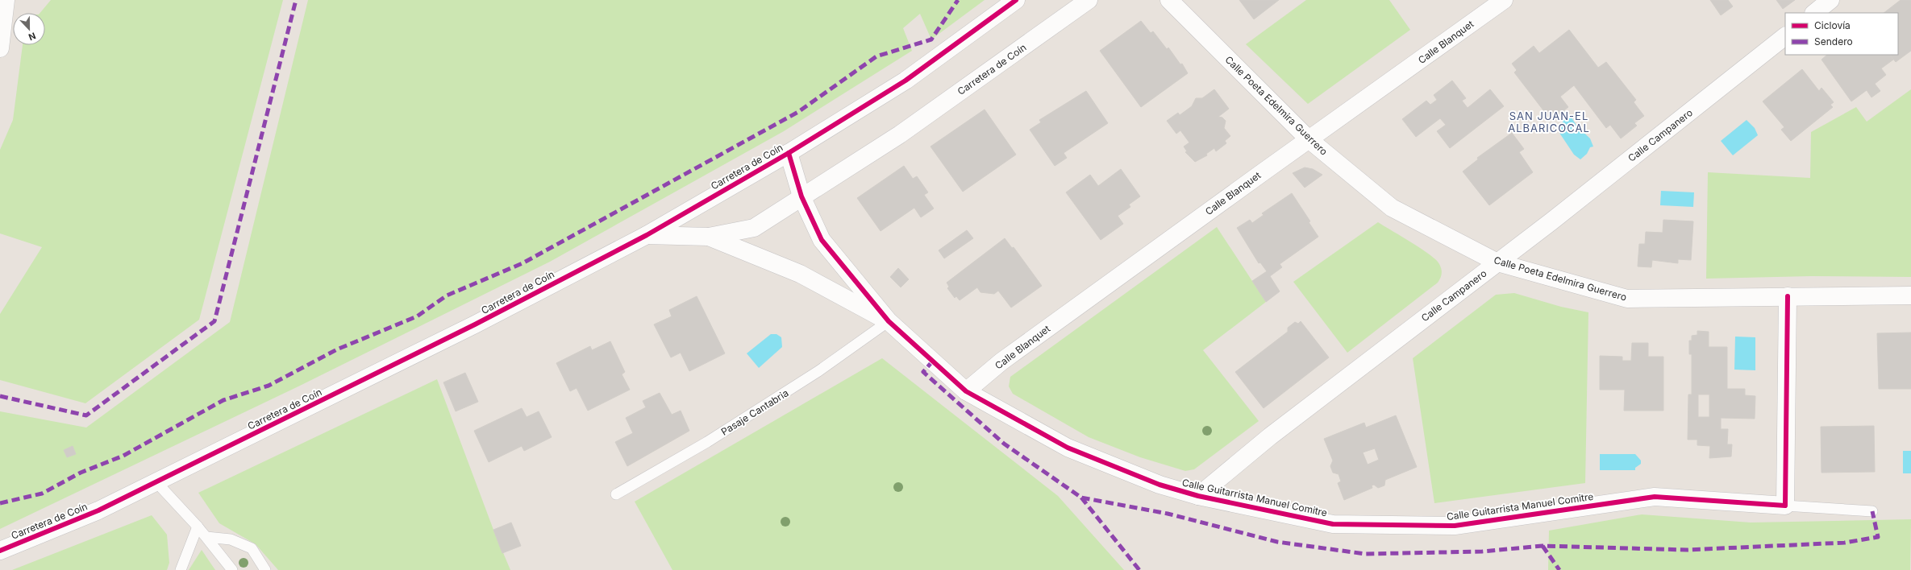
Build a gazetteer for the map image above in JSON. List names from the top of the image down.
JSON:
{
  "streets": {
    "street": [
      "Calle Blanquet",
      "Carretera de Coín",
      "Calle Poeta Edelmira Guerrero",
      "Calle Campanero",
      "Calle Guitarrista Manuel Comitre"
    ],
    "lane": ["Pasaje Cantabria"]
  },
  "crossings": [
    ["Calle Blanquet", "Calle Poeta Edelmira Guerrero"],
    ["Calle Blanquet", "Calle Guitarrista Manuel Comitre"],
    ["Carretera de Coín", "Calle Guitarrista Manuel Comitre"],
    ["Calle Poeta Edelmira Guerrero", "Calle Campanero"],
    ["Calle Campanero", "Calle Guitarrista Manuel Comitre"],
    ["Pasaje Cantabria", "Calle Guitarrista Manuel Comitre"]
  ],
  "districts": ["SAN JUAN-EL ALBARICOCAL"],
  "legend": ["Ciclovía", "Sendero"],
  "north": "bottom"
}
